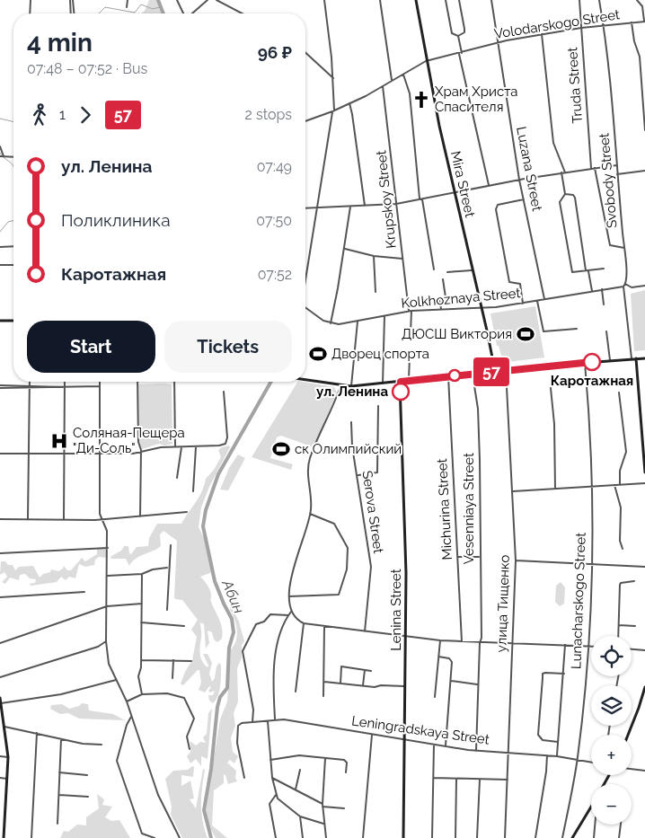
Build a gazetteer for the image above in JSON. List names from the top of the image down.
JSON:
{
  "streets": {
    "main road": ["Mira Street", "Lenina Street"],
    "street": [
      "Volodarskogo Street",
      "Truda Street",
      "Luzana Street",
      "Svobody Street",
      "Krupskoy Street",
      "Kolkhoznaya Street",
      "Vesenniaya Street",
      "Michurina Street",
      "Serova Street",
      "Lunacharskogo Street",
      "улица Тищенко",
      "Leningradskaya Street"
    ]
  },
  "crossings": [
    ["Volodarskogo Street", "Truda Street"],
    ["Volodarskogo Street", "Luzana Street"],
    ["Volodarskogo Street", "Svobody Street"],
    ["Volodarskogo Street", "Mira Street"],
    ["Volodarskogo Street", "Krupskoy Street"],
    ["Truda Street", "Svobody Street"],
    ["Luzana Street", "Kolkhoznaya Street"],
    ["Mira Street", "Kolkhoznaya Street"],
    ["Krupskoy Street", "Kolkhoznaya Street"],
    ["Vesenniaya Street", "Leningradskaya Street"],
    ["Lunacharskogo Street", "Leningradskaya Street"],
    ["улица Тищенко", "Leningradskaya Street"],
    ["Lenina Street", "Leningradskaya Street"]
  ],
  "water": ["Абин"],
  "places": {
    "church": ["Храм Христа Спасителя"],
    "sports": ["ДЮСШ Виктория", "Дворец спорта", "ск Олимпийский"],
    "other": ["Каротажная", "ул. Ленина"],
    "hospital": ["Соляная-Пещера \"Ди-Соль\""]
  },
  "lines": ["bus line 57"],
  "page": {
    "on_map": "57",
    "heading": ["4 min", "07:48 – 07:52 · Bus", "96 ₽"],
    "legs": ["1", "57", "2 stops"],
    "list": [
      {
        "name": "ул. Ленина",
        "value": "07:49"
      },
      {
        "name": "Поликлиника",
        "value": "07:50"
      },
      {
        "name": "Каротажная",
        "value": "07:52"
      }
    ],
    "buttons": ["Start", "Tickets"],
    "map_buttons": ["+", "−"]
  }
}
